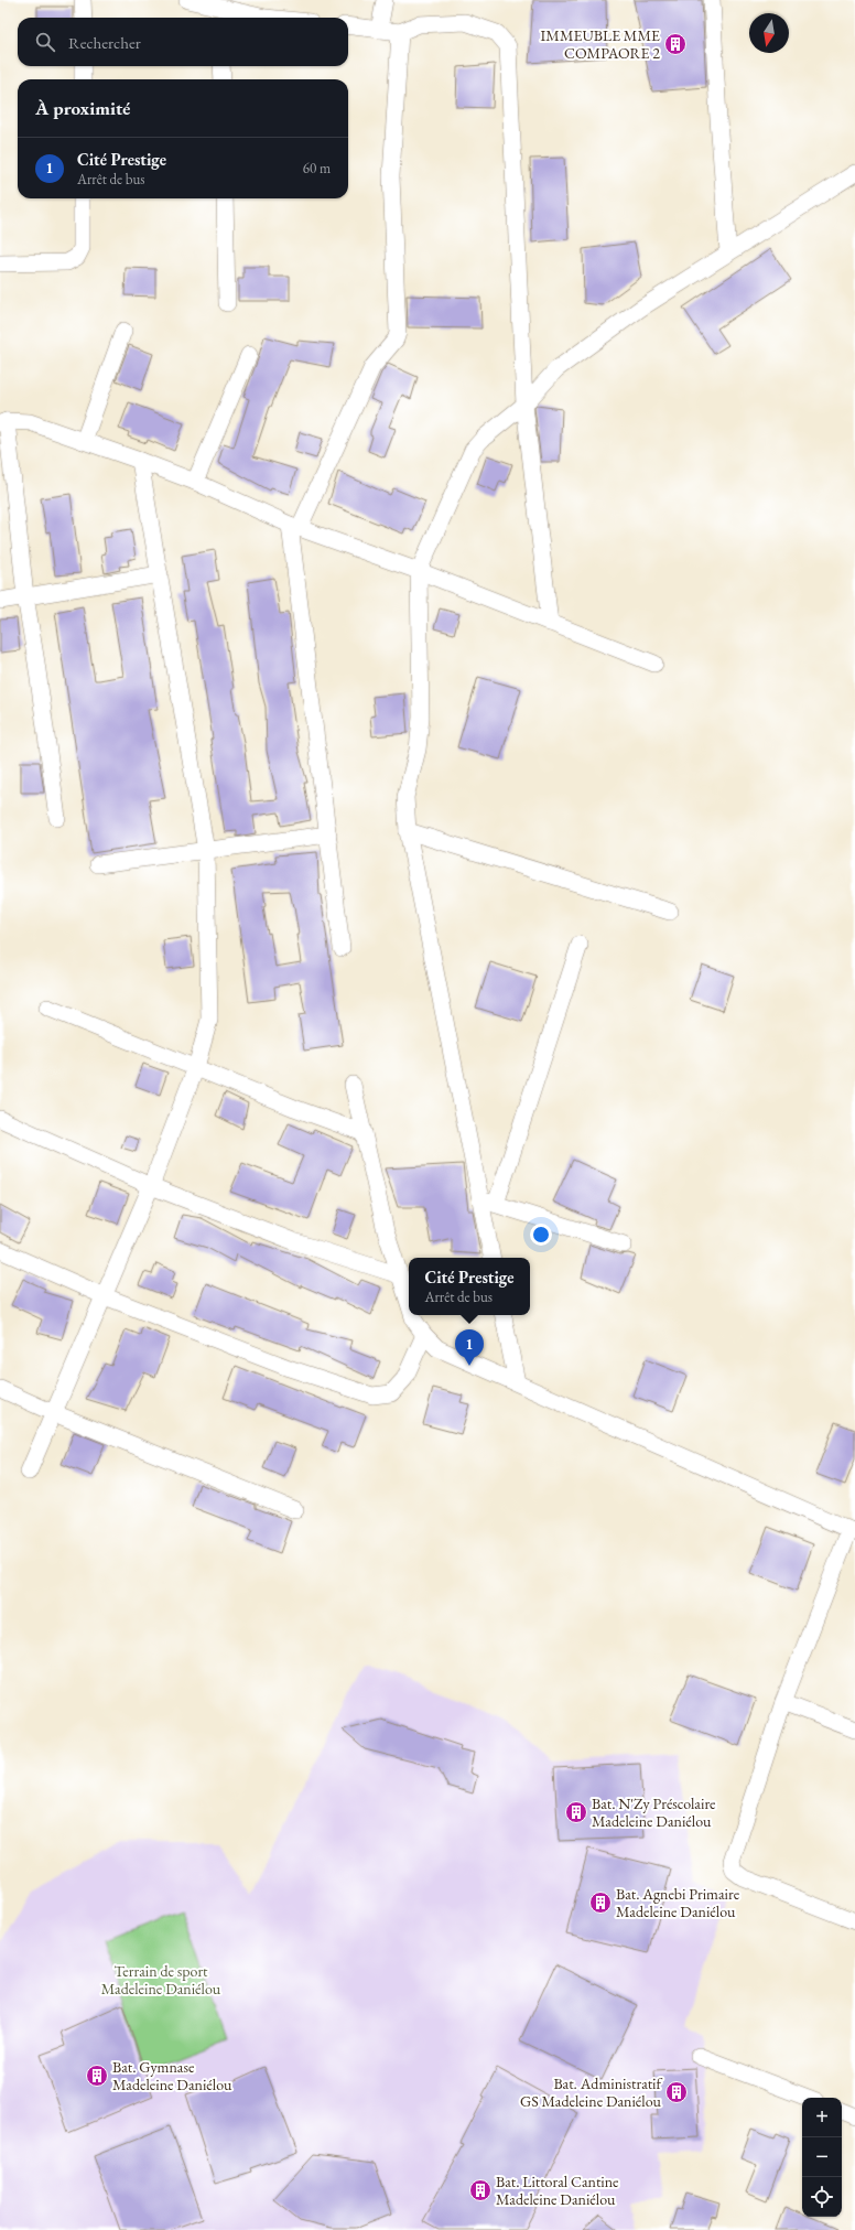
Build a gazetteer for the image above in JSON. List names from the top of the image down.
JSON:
{
  "parks": ["Terrain de sport Madeleine Daniélou"],
  "places": {
    "building": [
      "IMMEUBLE MME COMPAORE 2",
      "Bat. N'Zy Préscolaire Madeleine Daniélou",
      "Bat. Agnebi Primaire Madeleine Daniélou",
      "Bat. Gymnase Madeleine Daniélou",
      "Bat. Administratif GS Madeleine Daniélou",
      "Bat. Littoral Cantine Madeleine Daniélou"
    ]
  },
  "north": "bottom",
  "page": {
    "search": "Rechercher",
    "heading": "À proximité",
    "list": [
      {
        "mark": "1",
        "name": "Cité Prestige",
        "note": "Arrêt de bus",
        "value": "60 m"
      }
    ],
    "popup": ["Cité Prestige", "Arrêt de bus"],
    "pins": "1",
    "map_buttons": ["+", "−"]
  }
}
